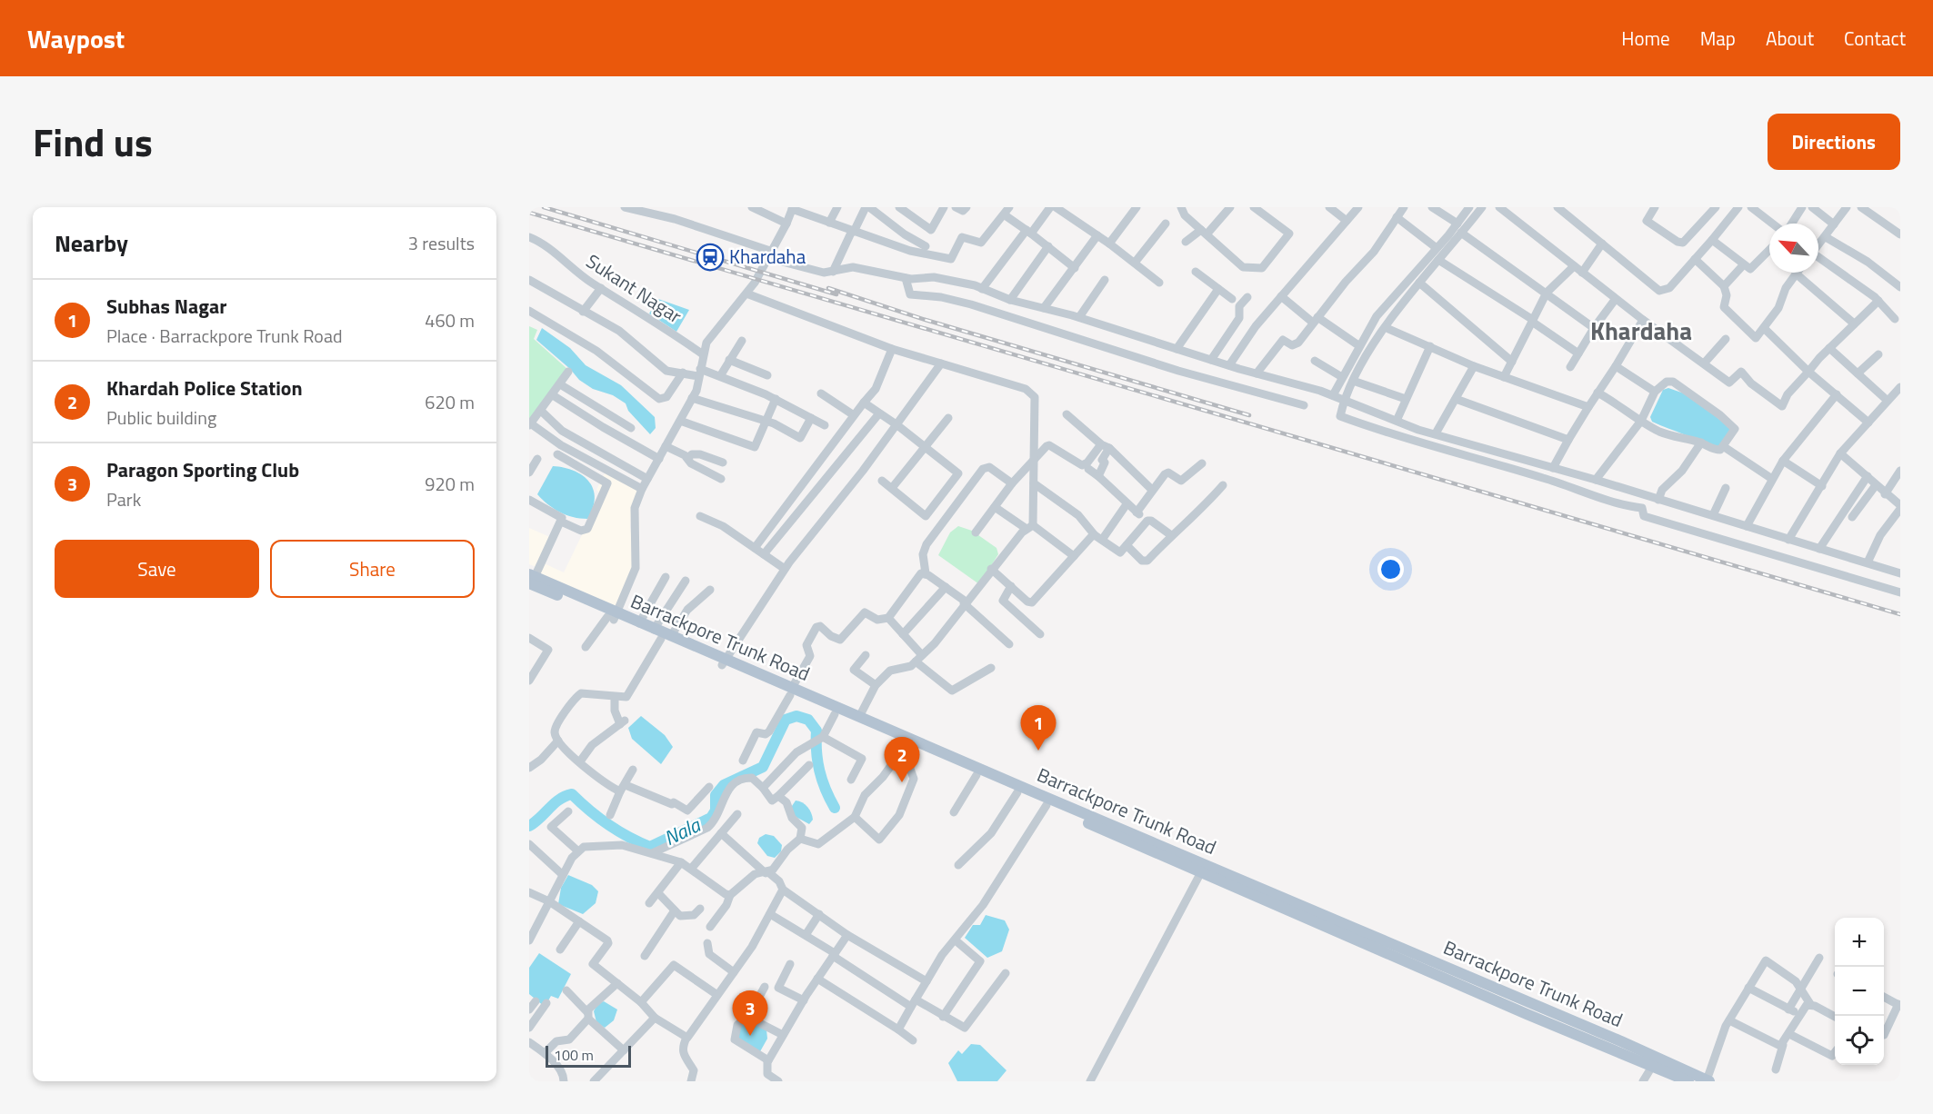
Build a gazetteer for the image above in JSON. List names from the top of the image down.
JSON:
{
  "streets": {
    "main road": ["Barrackpore Trunk Road"],
    "street": ["Sukant Nagar"]
  },
  "districts": ["Khardaha"],
  "water": ["Nala"],
  "places": {
    "station": ["Khardaha"]
  },
  "scale_bar": "100 m",
  "north": "top left",
  "page": {
    "header": "Waypost",
    "nav": [
      "Home",
      "Map",
      "About",
      "Contact"
    ],
    "title": "Find us",
    "buttons": [
      "Directions",
      ["Save", "Share"]
    ],
    "heading": ["Nearby", "3 results"],
    "list": [
      {
        "mark": "1",
        "name": "Subhas Nagar",
        "note": "Place · Barrackpore Trunk Road",
        "value": "460 m"
      },
      {
        "mark": "2",
        "name": "Khardah Police Station",
        "note": "Public building",
        "value": "620 m"
      },
      {
        "mark": "3",
        "name": "Paragon Sporting Club",
        "note": "Park",
        "value": "920 m"
      }
    ],
    "pins": ["1", "2", "3"],
    "map_buttons": ["+", "−"],
    "scale": "100 m"
  }
}
